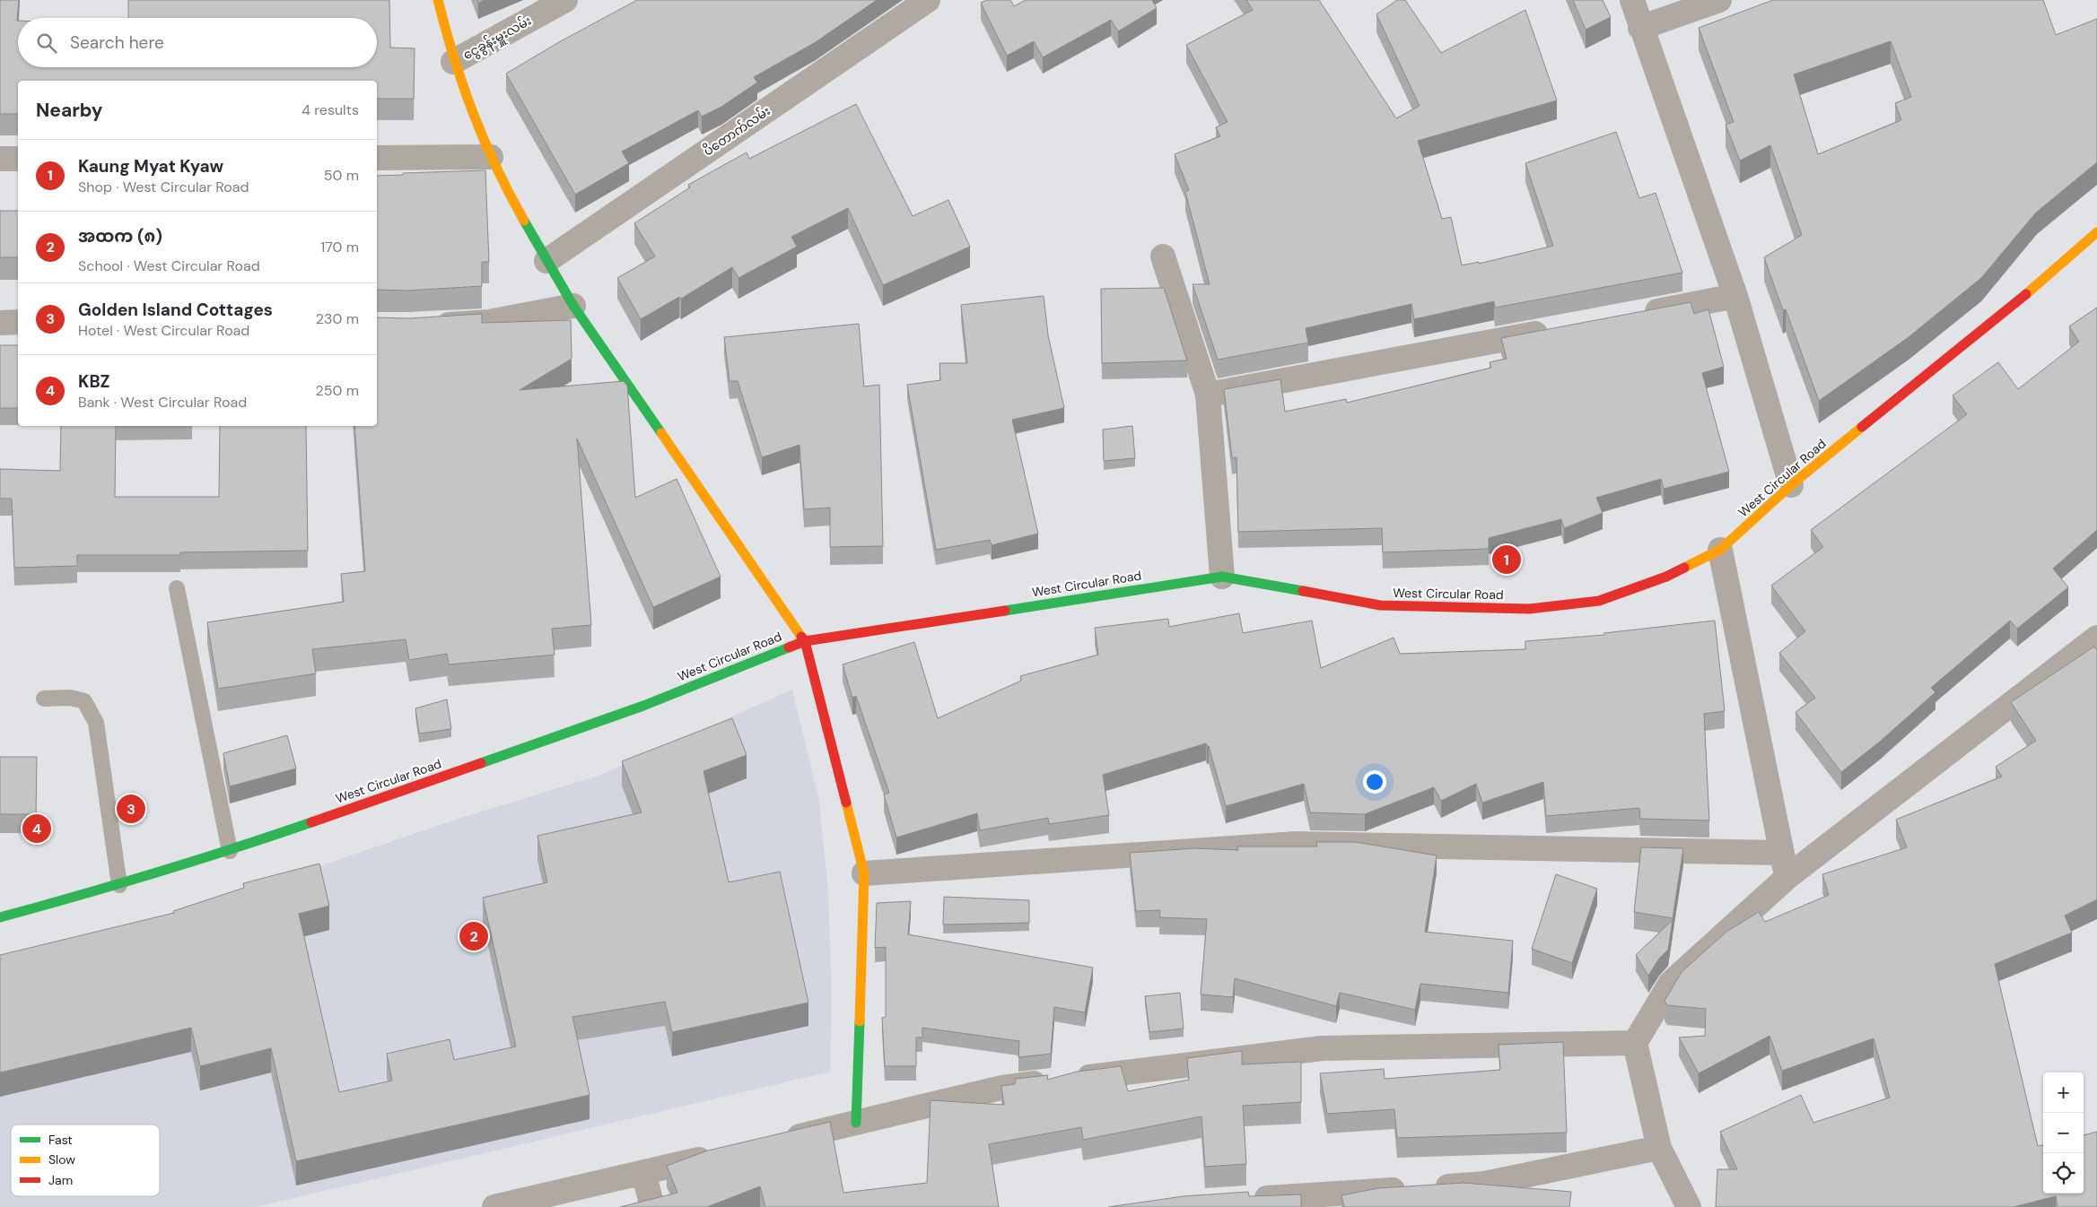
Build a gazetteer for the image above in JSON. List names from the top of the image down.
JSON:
{
  "streets": {
    "street": ["ငွေခွန်းမှူးလမ်း", "ပိတောက်လမ်း", "West Circular Road"]
  },
  "legend": ["Fast", "Slow", "Jam"],
  "page": {
    "search": "Search here",
    "heading": ["Nearby", "4 results"],
    "list": [
      {
        "mark": "1",
        "name": "Kaung Myat Kyaw",
        "note": "Shop · West Circular Road",
        "value": "50 m"
      },
      {
        "mark": "2",
        "name": "အထက (၈)",
        "note": "School · West Circular Road",
        "value": "170 m"
      },
      {
        "mark": "3",
        "name": "Golden Island Cottages",
        "note": "Hotel · West Circular Road",
        "value": "230 m"
      },
      {
        "mark": "4",
        "name": "KBZ",
        "note": "Bank · West Circular Road",
        "value": "250 m"
      }
    ],
    "pins": [
      "1",
      "3",
      "4",
      "2"
    ],
    "map_buttons": ["+", "−"]
  }
}
